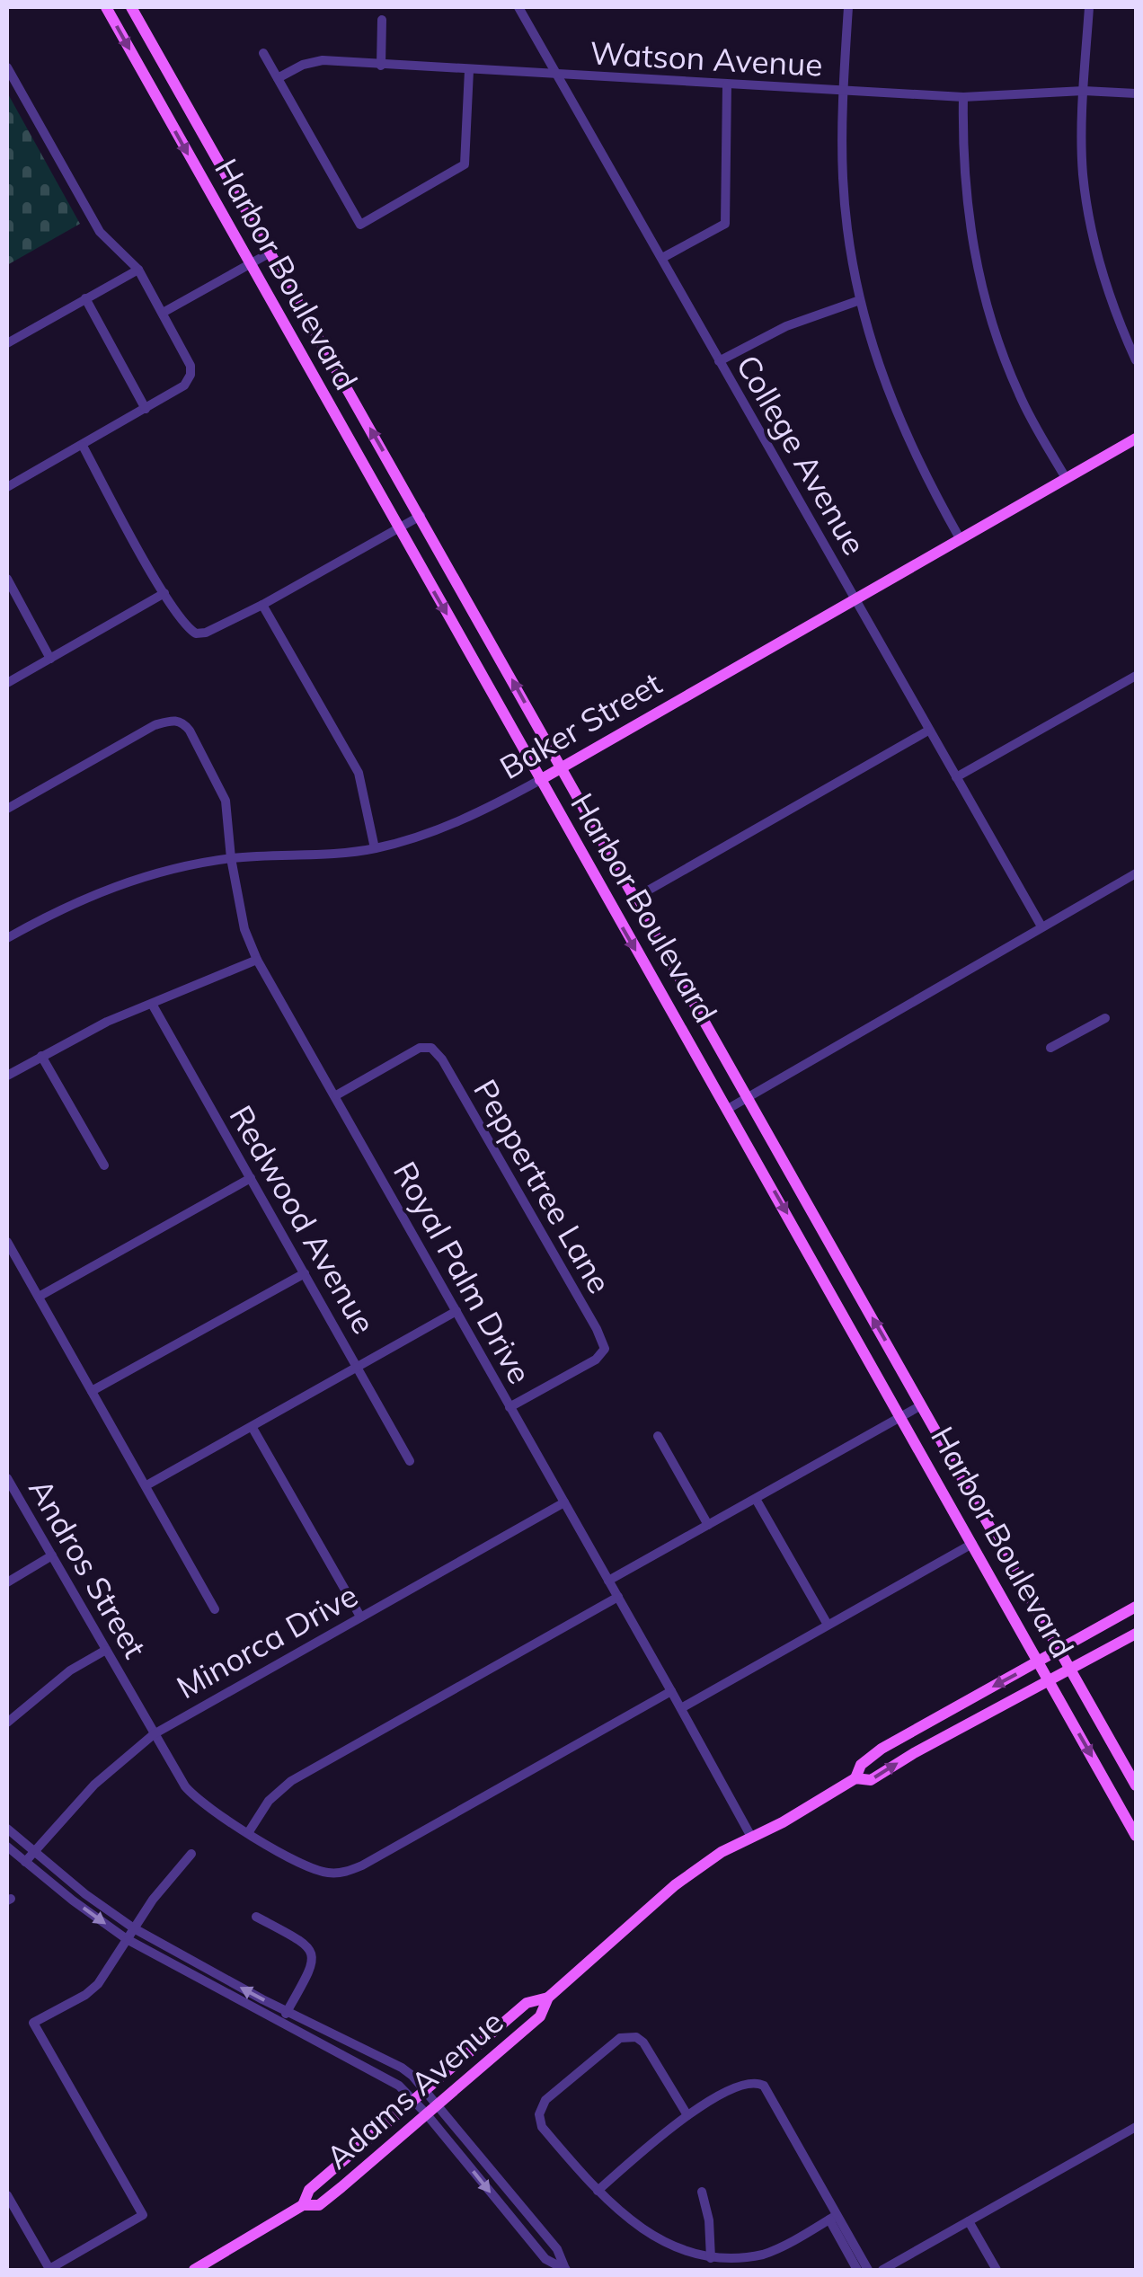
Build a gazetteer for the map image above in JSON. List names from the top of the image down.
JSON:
{
  "streets": {
    "main road": ["Harbor Boulevard", "Baker Street", "Adams Avenue"],
    "street": [
      "Watson Avenue",
      "College Avenue",
      "Peppertree Lane",
      "Redwood Avenue",
      "Royal Palm Drive",
      "Andros Street",
      "Minorca Drive"
    ]
  },
  "crossings": [
    ["Watson Avenue", "College Avenue"],
    ["Harbor Boulevard", "Baker Street"],
    ["Harbor Boulevard", "Adams Avenue"],
    ["College Avenue", "Baker Street"],
    ["Baker Street", "Royal Palm Drive"],
    ["Peppertree Lane", "Royal Palm Drive"],
    ["Royal Palm Drive", "Andros Street"],
    ["Royal Palm Drive", "Minorca Drive"],
    ["Royal Palm Drive", "Adams Avenue"],
    ["Andros Street", "Minorca Drive"]
  ]
}
